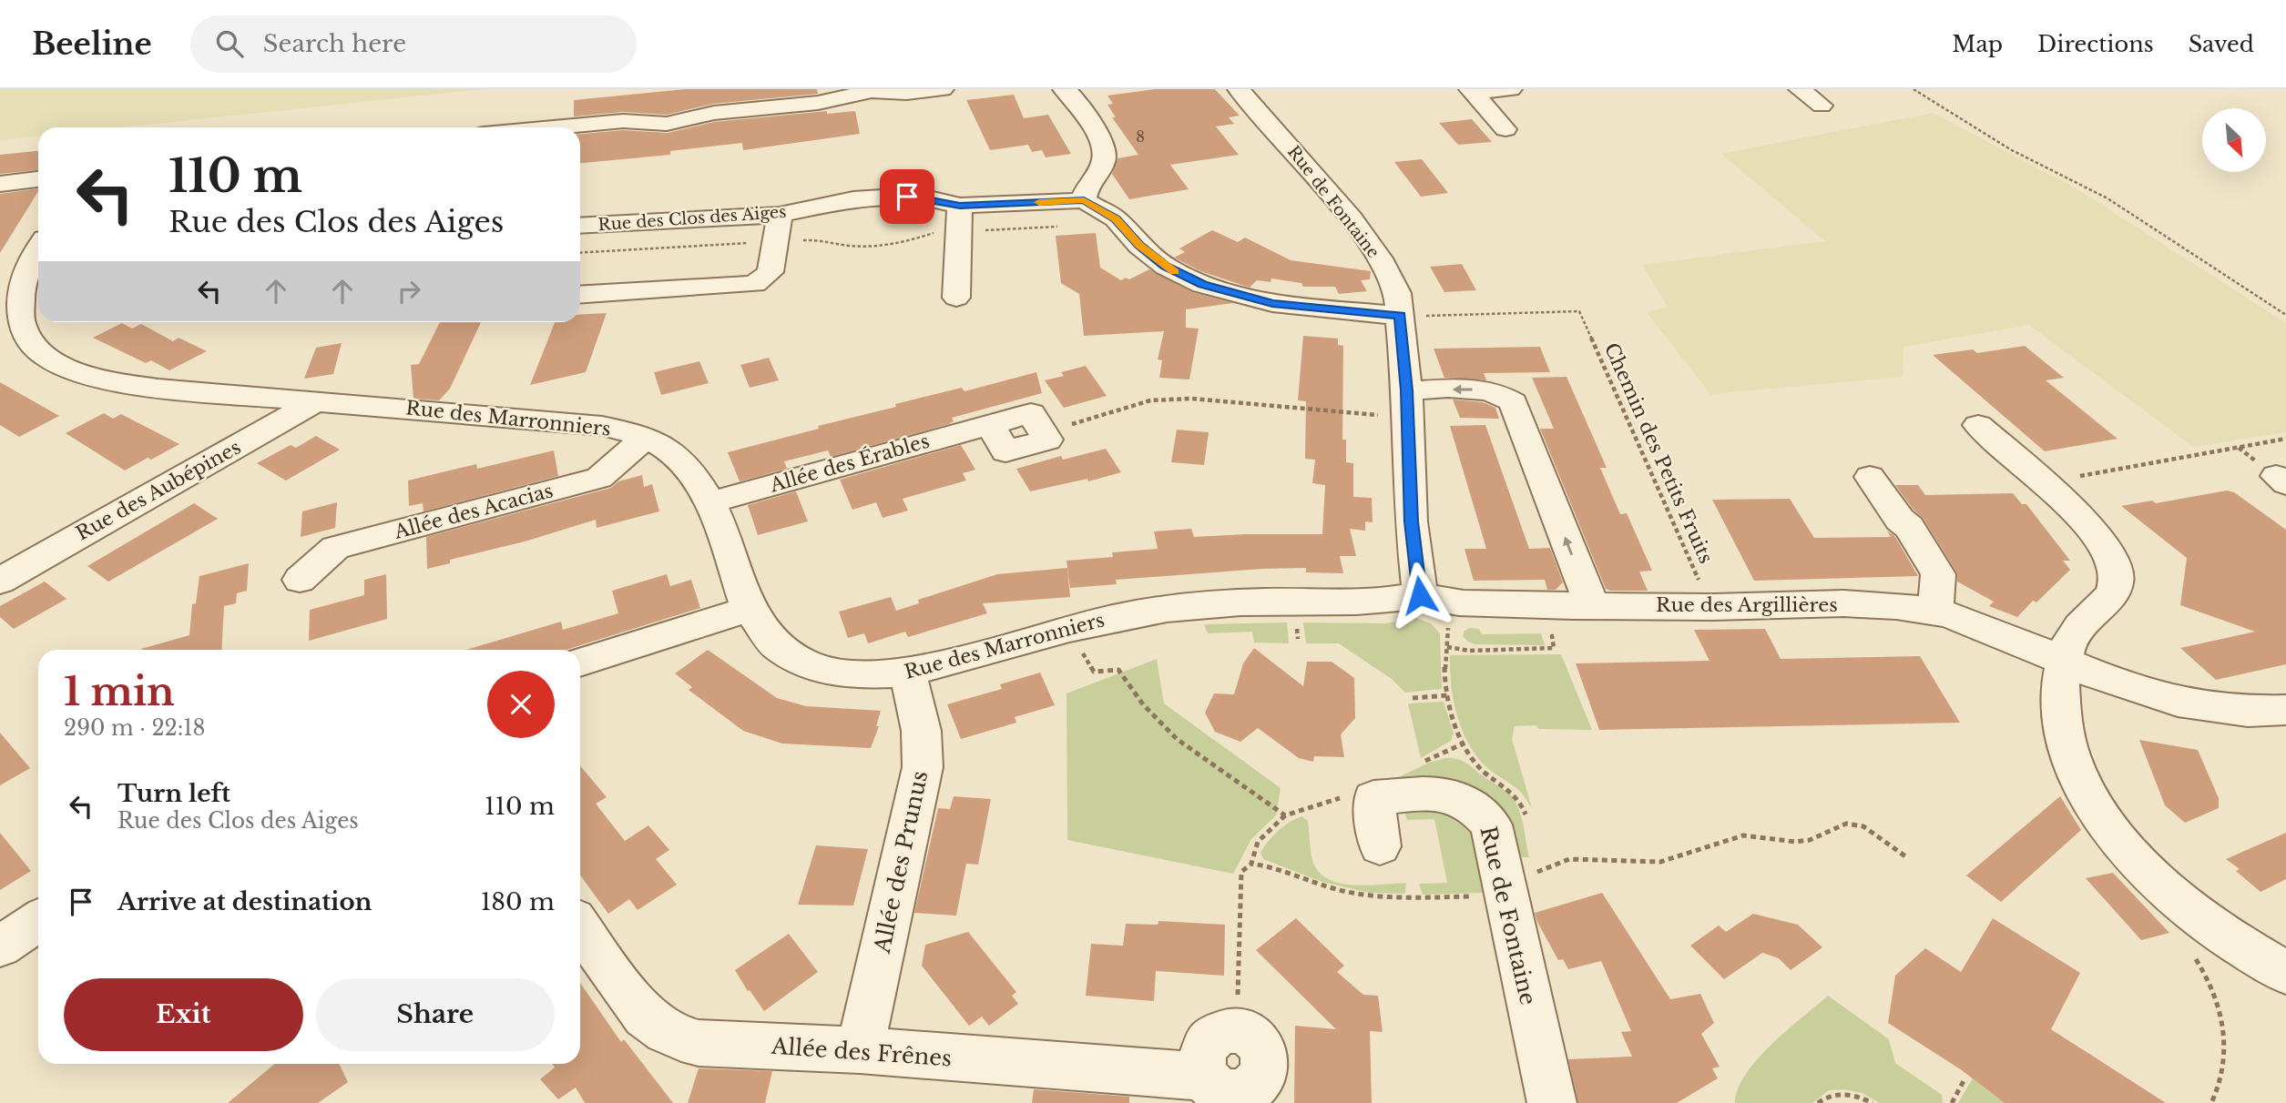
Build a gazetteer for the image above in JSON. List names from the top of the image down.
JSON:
{
  "streets": {
    "street": [
      "Rue de Fontaine",
      "Rue des Clos des Aiges",
      "Rue des Marronniers",
      "Allée des Érables",
      "Rue des Aubépines",
      "Allée des Acacias",
      "Rue des Argillières",
      "Allée des Prunus",
      "Allée des Frênes"
    ],
    "path": ["Chemin des Petits Fruits"]
  },
  "crossings": [
    ["Rue de Fontaine", "Rue des Marronniers"],
    ["Rue de Fontaine", "Chemin des Petits Fruits"],
    ["Rue de Fontaine", "Rue des Argillières"],
    ["Rue des Marronniers", "Allée des Érables"],
    ["Rue des Marronniers", "Rue des Aubépines"],
    ["Rue des Marronniers", "Allée des Acacias"],
    ["Rue des Marronniers", "Rue des Argillières"],
    ["Rue des Marronniers", "Allée des Prunus"],
    ["Chemin des Petits Fruits", "Rue des Argillières"],
    ["Allée des Prunus", "Allée des Frênes"]
  ],
  "house_numbers": ["8"],
  "north": "bottom right",
  "page": {
    "header": "Beeline",
    "search": "Search here",
    "nav": ["Map", "Directions", "Saved"],
    "turn": ["110 m", "Rue des Clos des Aiges"],
    "heading": ["1 min", "290 m · 22:18"],
    "list": [
      {
        "name": "Turn left",
        "note": "Rue des Clos des Aiges",
        "value": "110 m"
      },
      {
        "name": "Arrive at destination",
        "value": "180 m"
      }
    ],
    "buttons": ["Exit", "Share"]
  }
}
